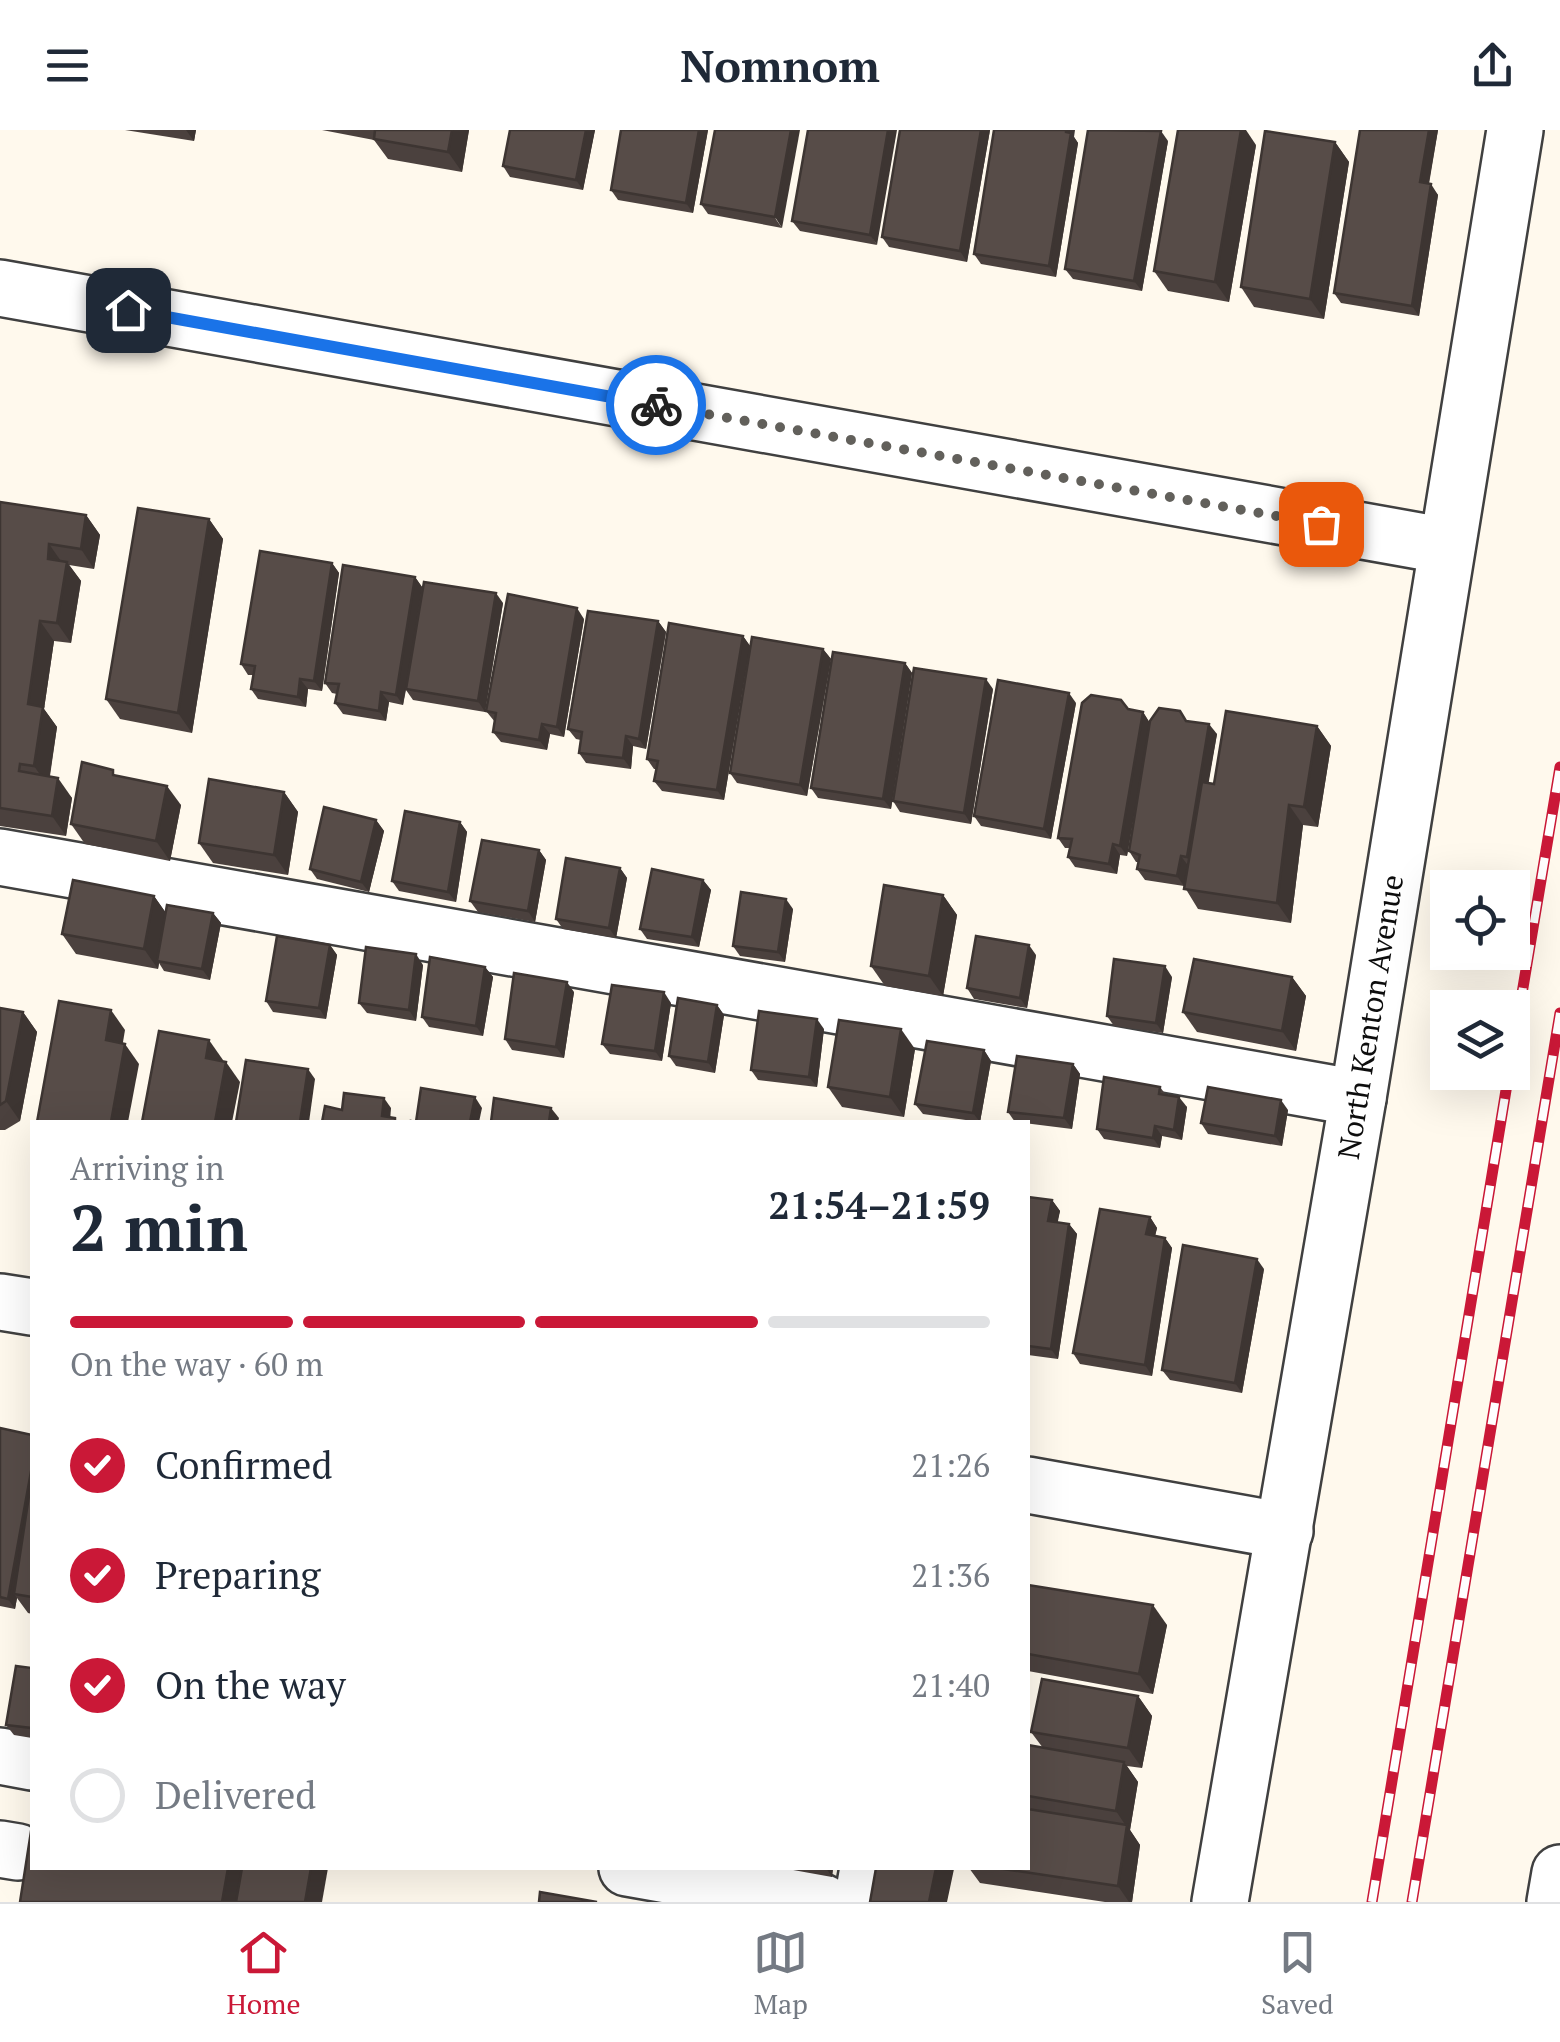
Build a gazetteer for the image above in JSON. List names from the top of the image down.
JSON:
{
  "streets": {
    "street": ["North Kenton Avenue"]
  },
  "page": {
    "header": "Nomnom",
    "heading": ["2 min", "Arriving in", "21:54–21:59"],
    "bar": "On the way · 60 m",
    "list": [
      ["Confirmed", "21:26"],
      ["Preparing", "21:36"],
      ["On the way", "21:40"],
      "Delivered"
    ],
    "tabs": ["Home", "Map", "Saved"]
  }
}
